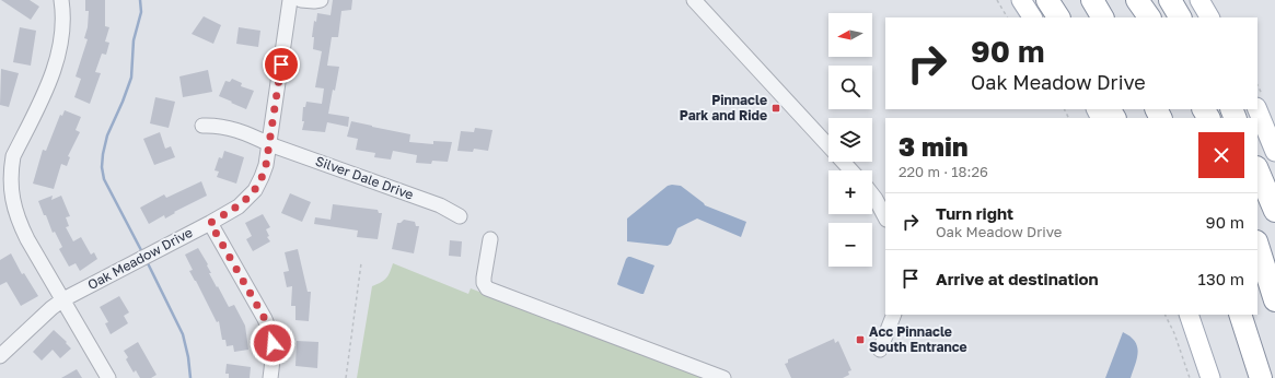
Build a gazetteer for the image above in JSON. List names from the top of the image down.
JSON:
{
  "streets": {
    "street": ["Silver Dale Drive", "Oak Meadow Drive"]
  },
  "crossings": [
    ["Silver Dale Drive", "Oak Meadow Drive"]
  ],
  "places": {
    "transit": ["Pinnacle Park and Ride", "Acc Pinnacle South Entrance"]
  },
  "north": "left",
  "page": {
    "map_buttons": ["+", "−"],
    "turn": ["90 m", "Oak Meadow Drive"],
    "heading": ["3 min", "220 m · 18:26"],
    "list": [
      {
        "name": "Turn right",
        "note": "Oak Meadow Drive",
        "value": "90 m"
      },
      {
        "name": "Arrive at destination",
        "value": "130 m"
      }
    ]
  }
}
